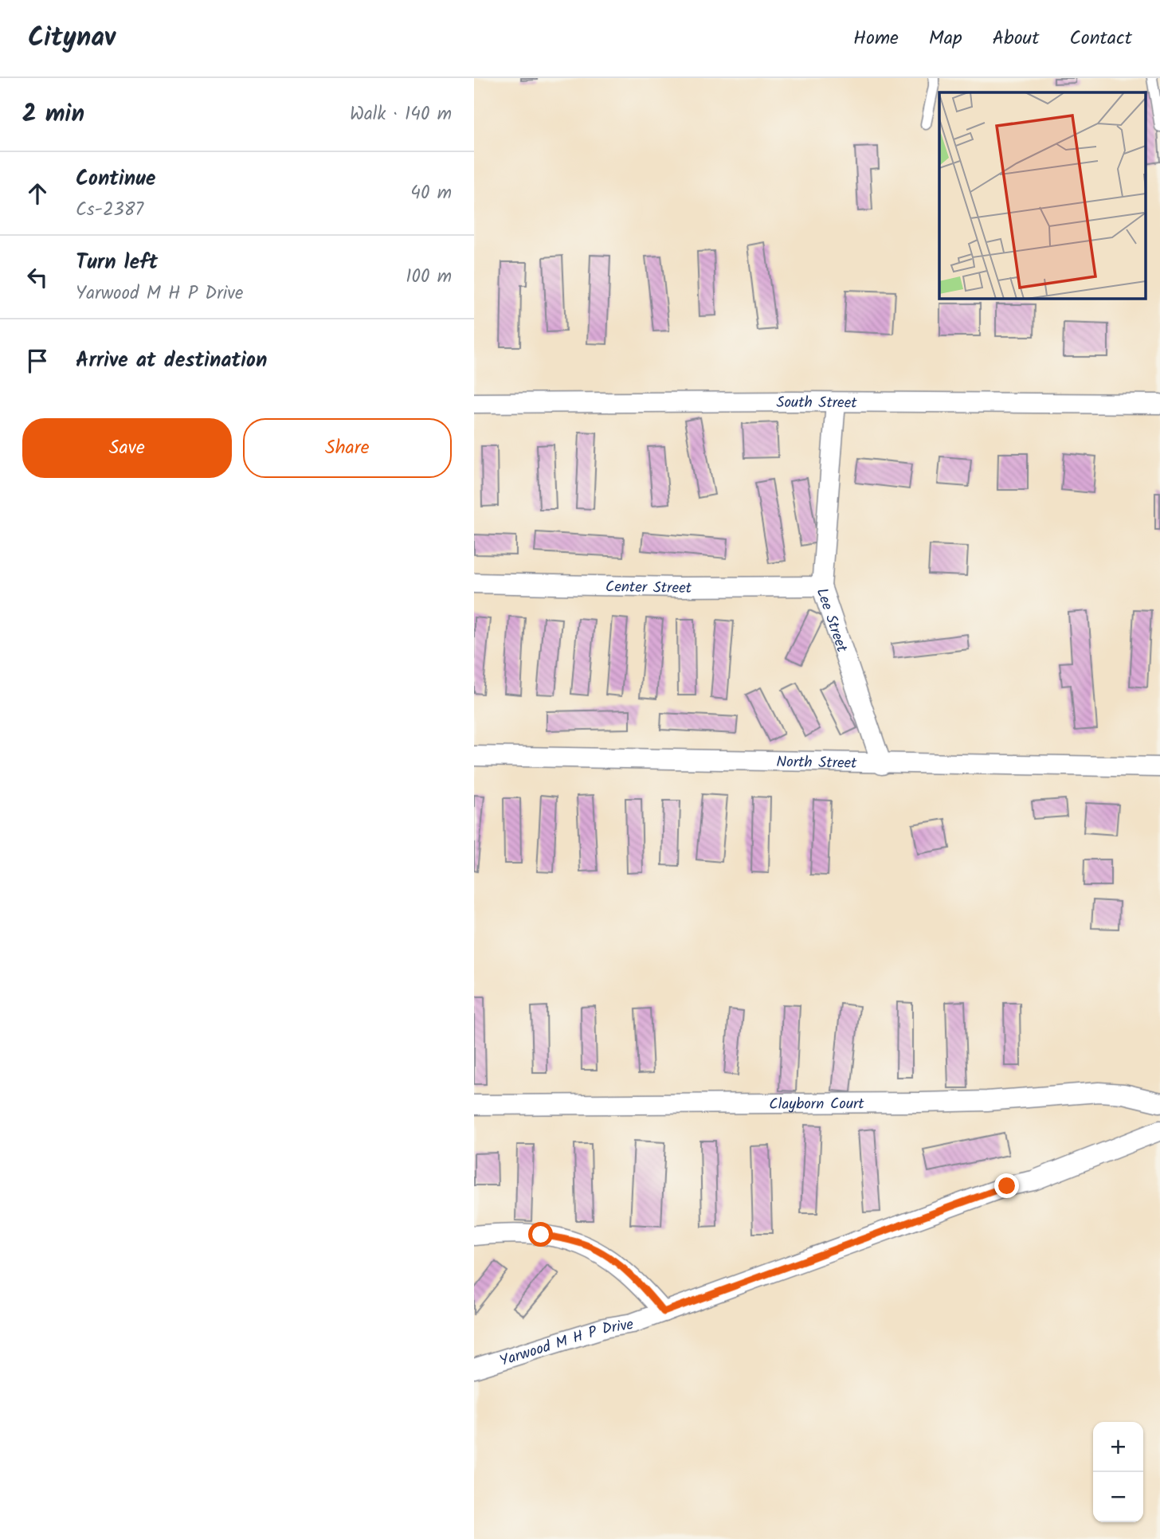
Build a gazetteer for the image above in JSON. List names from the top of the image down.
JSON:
{
  "streets": {
    "street": [
      "South Street",
      "Center Street",
      "Lee Street",
      "North Street",
      "Clayborn Court",
      "Yarwood M H P Drive"
    ]
  },
  "crossings": [
    ["South Street", "Lee Street"],
    ["Center Street", "Lee Street"],
    ["Lee Street", "North Street"]
  ],
  "page": {
    "header": "Citynav",
    "nav": [
      "Home",
      "Map",
      "About",
      "Contact"
    ],
    "heading": ["2 min", "Walk · 140 m"],
    "list": [
      ["Continue", "Cs-2387", "40 m"],
      ["Turn left", "Yarwood M H P Drive", "100 m"],
      "Arrive at destination"
    ],
    "buttons": ["Save", "Share"],
    "map_buttons": ["+", "−"]
  }
}
